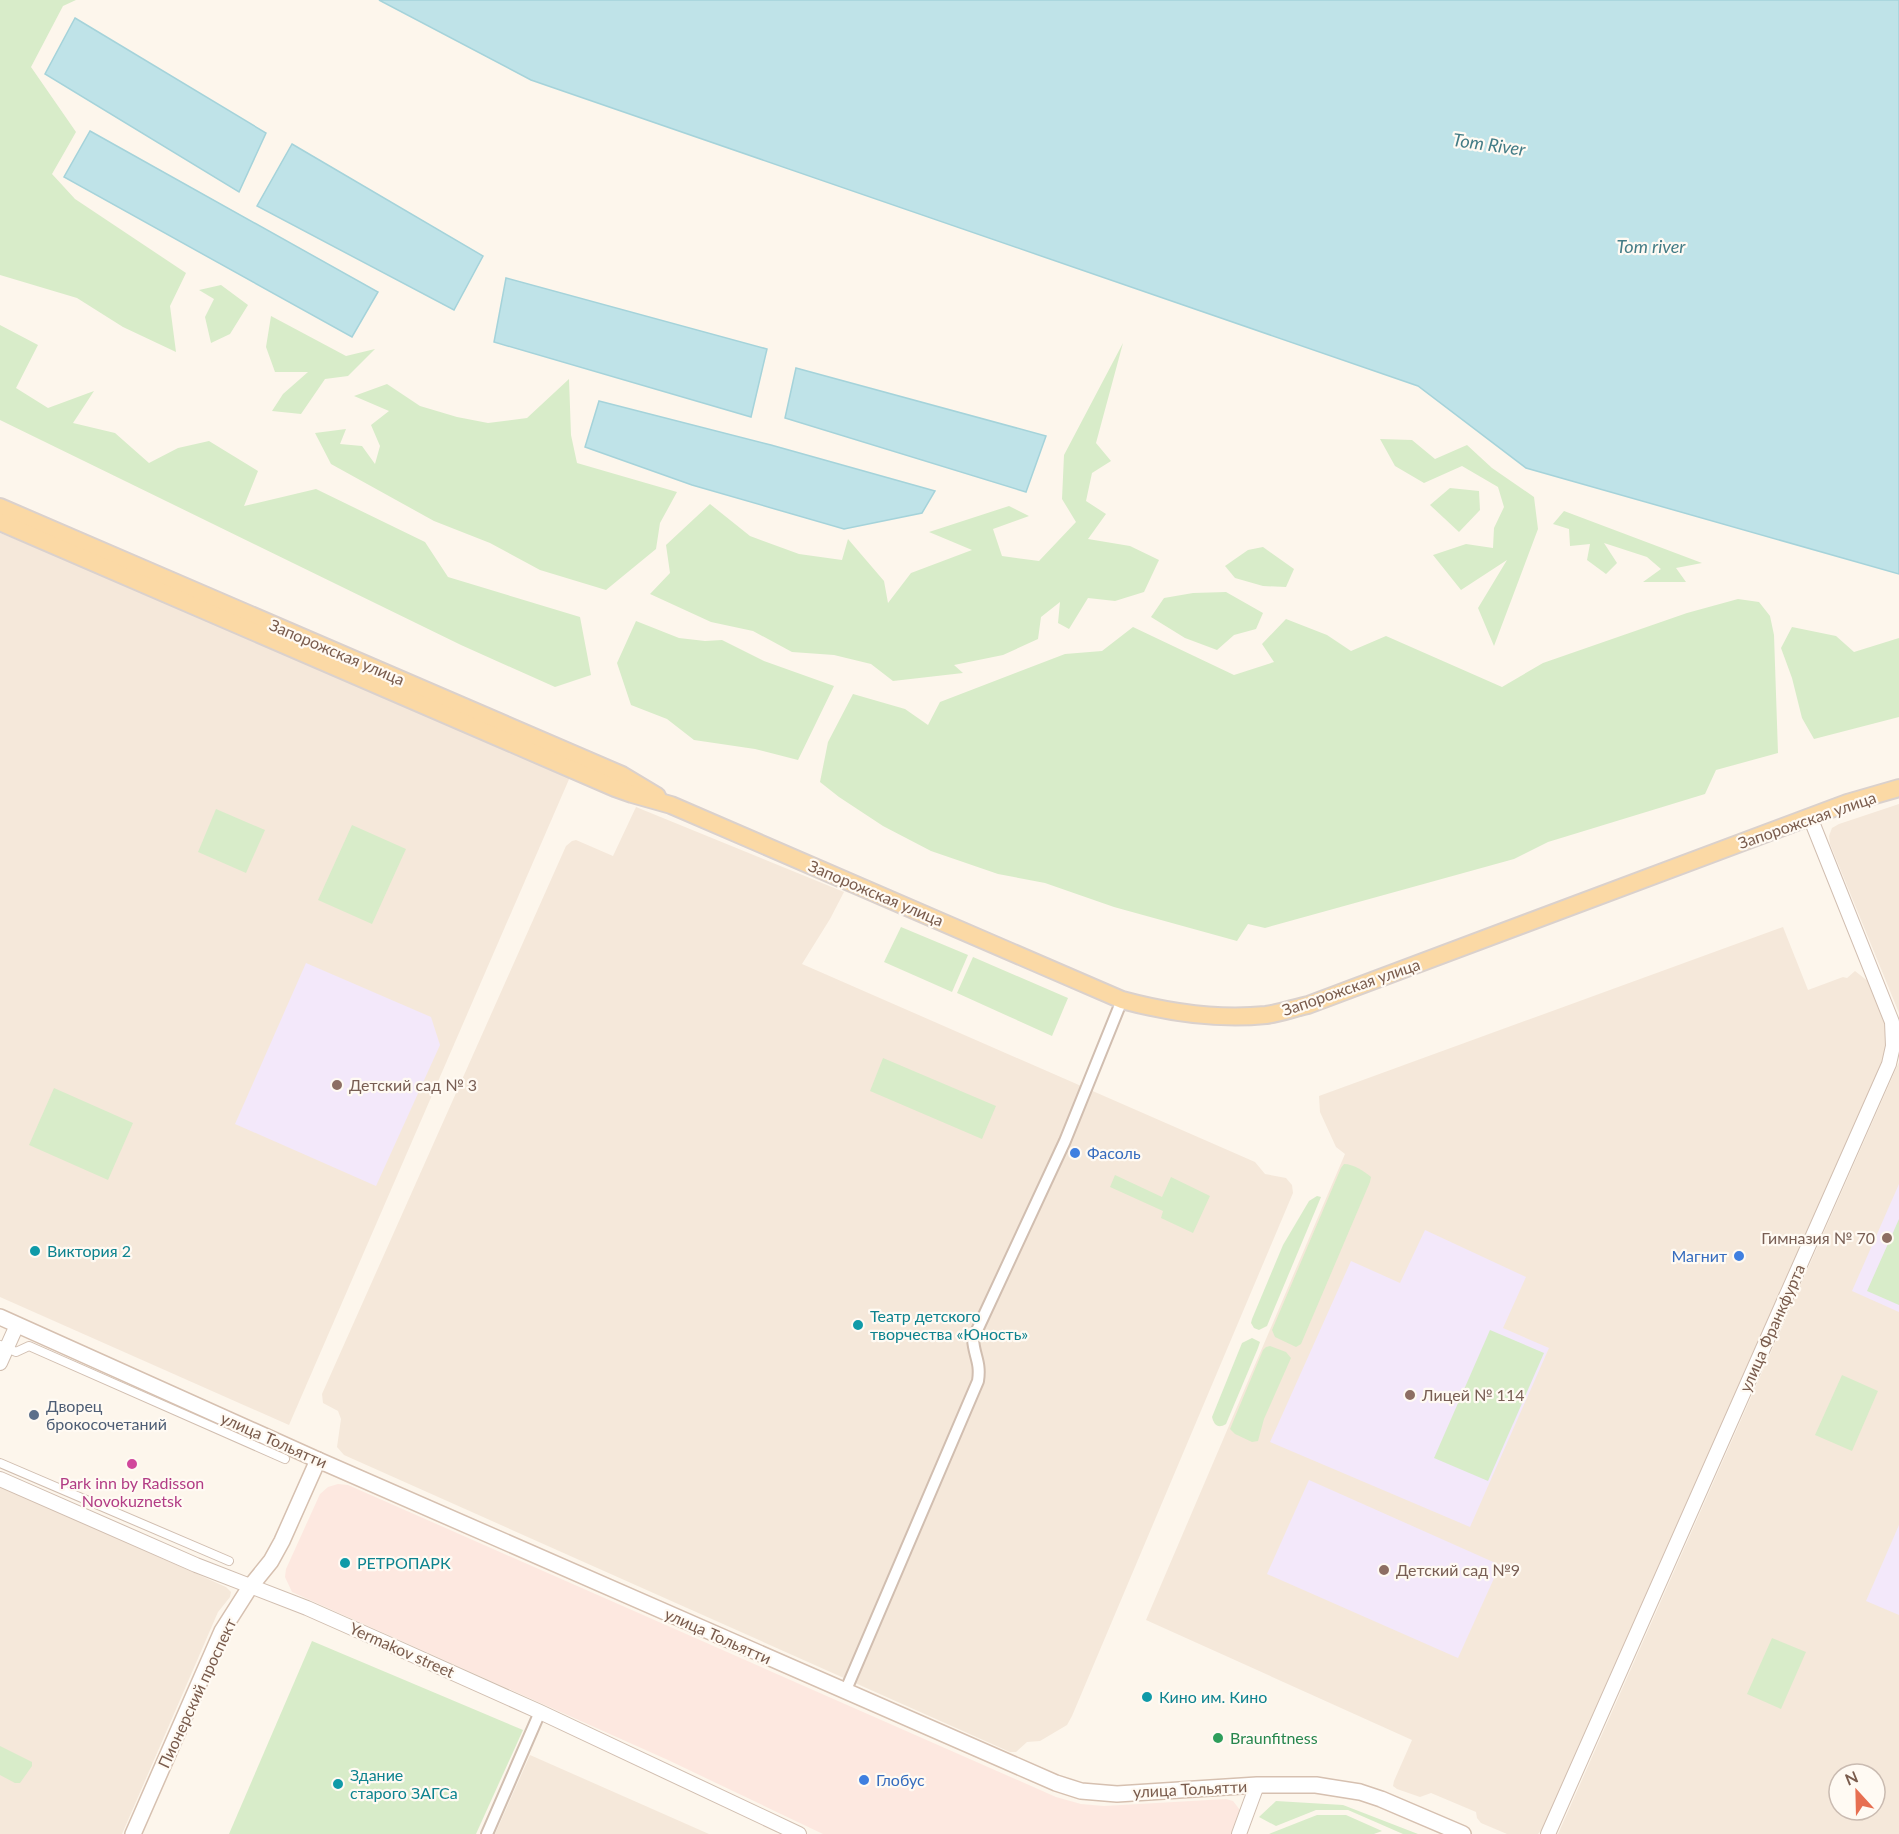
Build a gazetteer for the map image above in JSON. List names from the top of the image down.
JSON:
{
  "streets": {
    "main road": ["Запорожская улица", "улица Тольятти", "Пионерский проспект"],
    "street": ["улица Франкфурта", "Yermakov street"]
  },
  "crossings": [
    ["Запорожская улица", "улица Франкфурта"],
    ["улица Тольятти", "Пионерский проспект"],
    ["Yermakov street", "Пионерский проспект"]
  ],
  "water": ["Tom River", "Tom river"],
  "places": [
    "Детский сад № 3",
    "Фасоль",
    "Гимназия № 70",
    "Виктория 2",
    "Магнит",
    "Театр детского творчества «Юность»",
    "Лицей № 114",
    "Дворец брокосочетаний",
    "Park inn by Radisson Novokuznetsk",
    "РЕТРОПАРК",
    "Детский сад №9",
    "Кино им. Кино",
    "Braunfitness",
    "Глобус",
    "Здание старого ЗАГСа"
  ],
  "north": "top"
}
